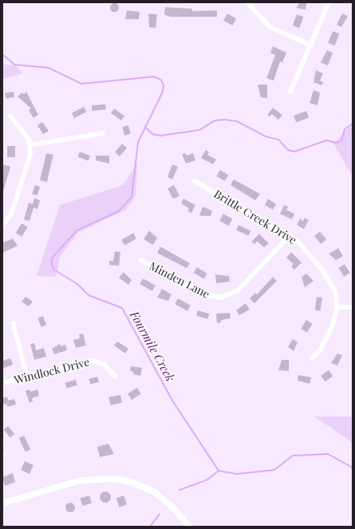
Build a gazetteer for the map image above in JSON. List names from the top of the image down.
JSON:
{
  "streets": {
    "street": ["Brittle Creek Drive", "Minden Lane", "Windlock Drive"]
  },
  "crossings": [
    ["Brittle Creek Drive", "Minden Lane"]
  ],
  "water": ["Fourmile Creek"]
}
